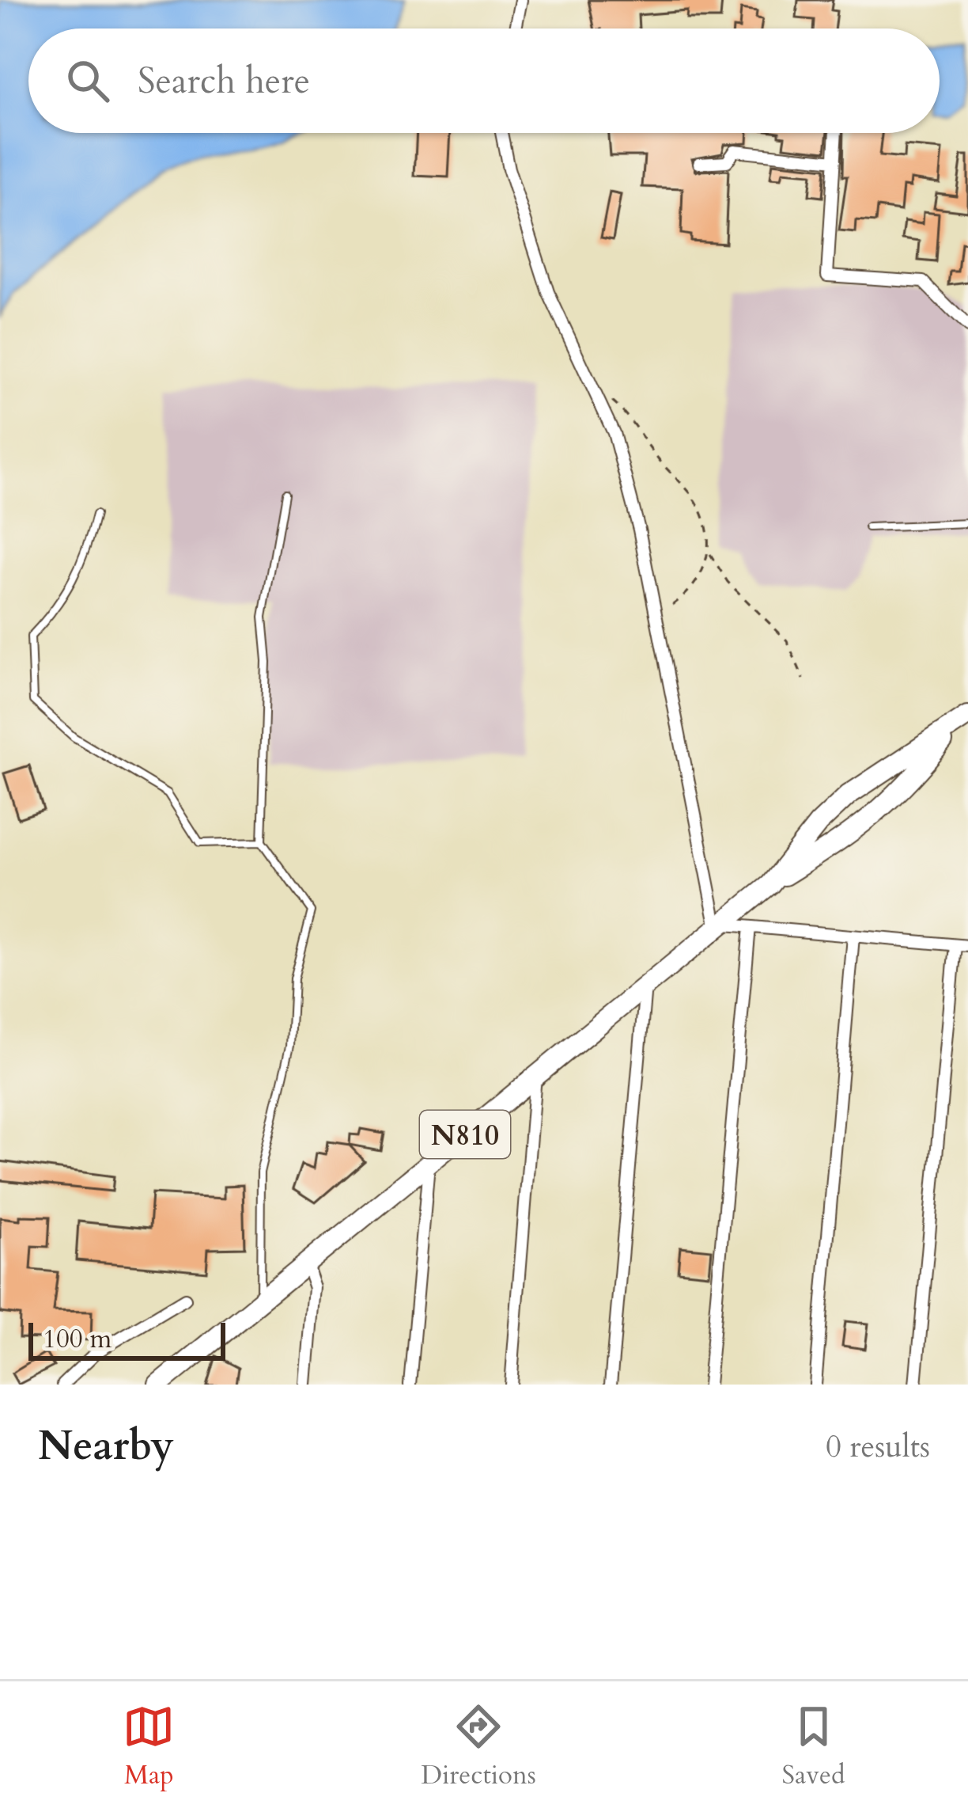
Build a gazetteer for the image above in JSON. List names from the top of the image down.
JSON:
{
  "streets": {
    "highway": ["N810"]
  },
  "scale_bar": "100 m",
  "page": {
    "search": "Search here",
    "scale": "100 m",
    "heading": ["Nearby", "0 results"],
    "nav": ["Map", "Directions", "Saved"]
  }
}
